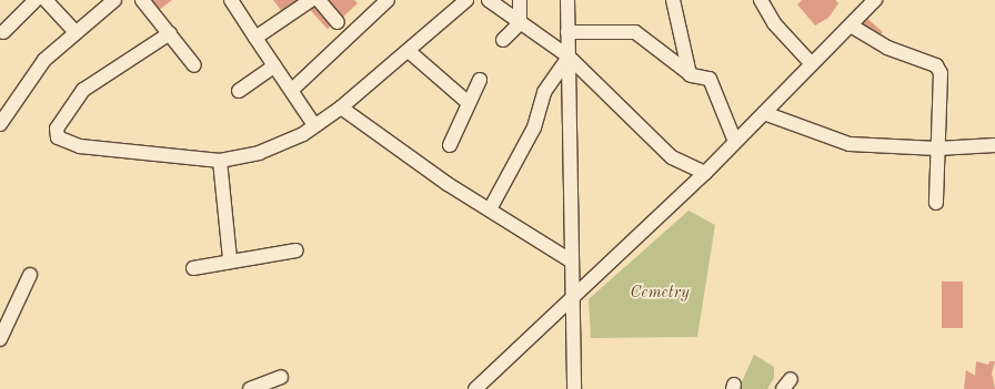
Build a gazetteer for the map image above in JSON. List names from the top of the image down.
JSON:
{
  "parks": ["Cemetry"]
}
